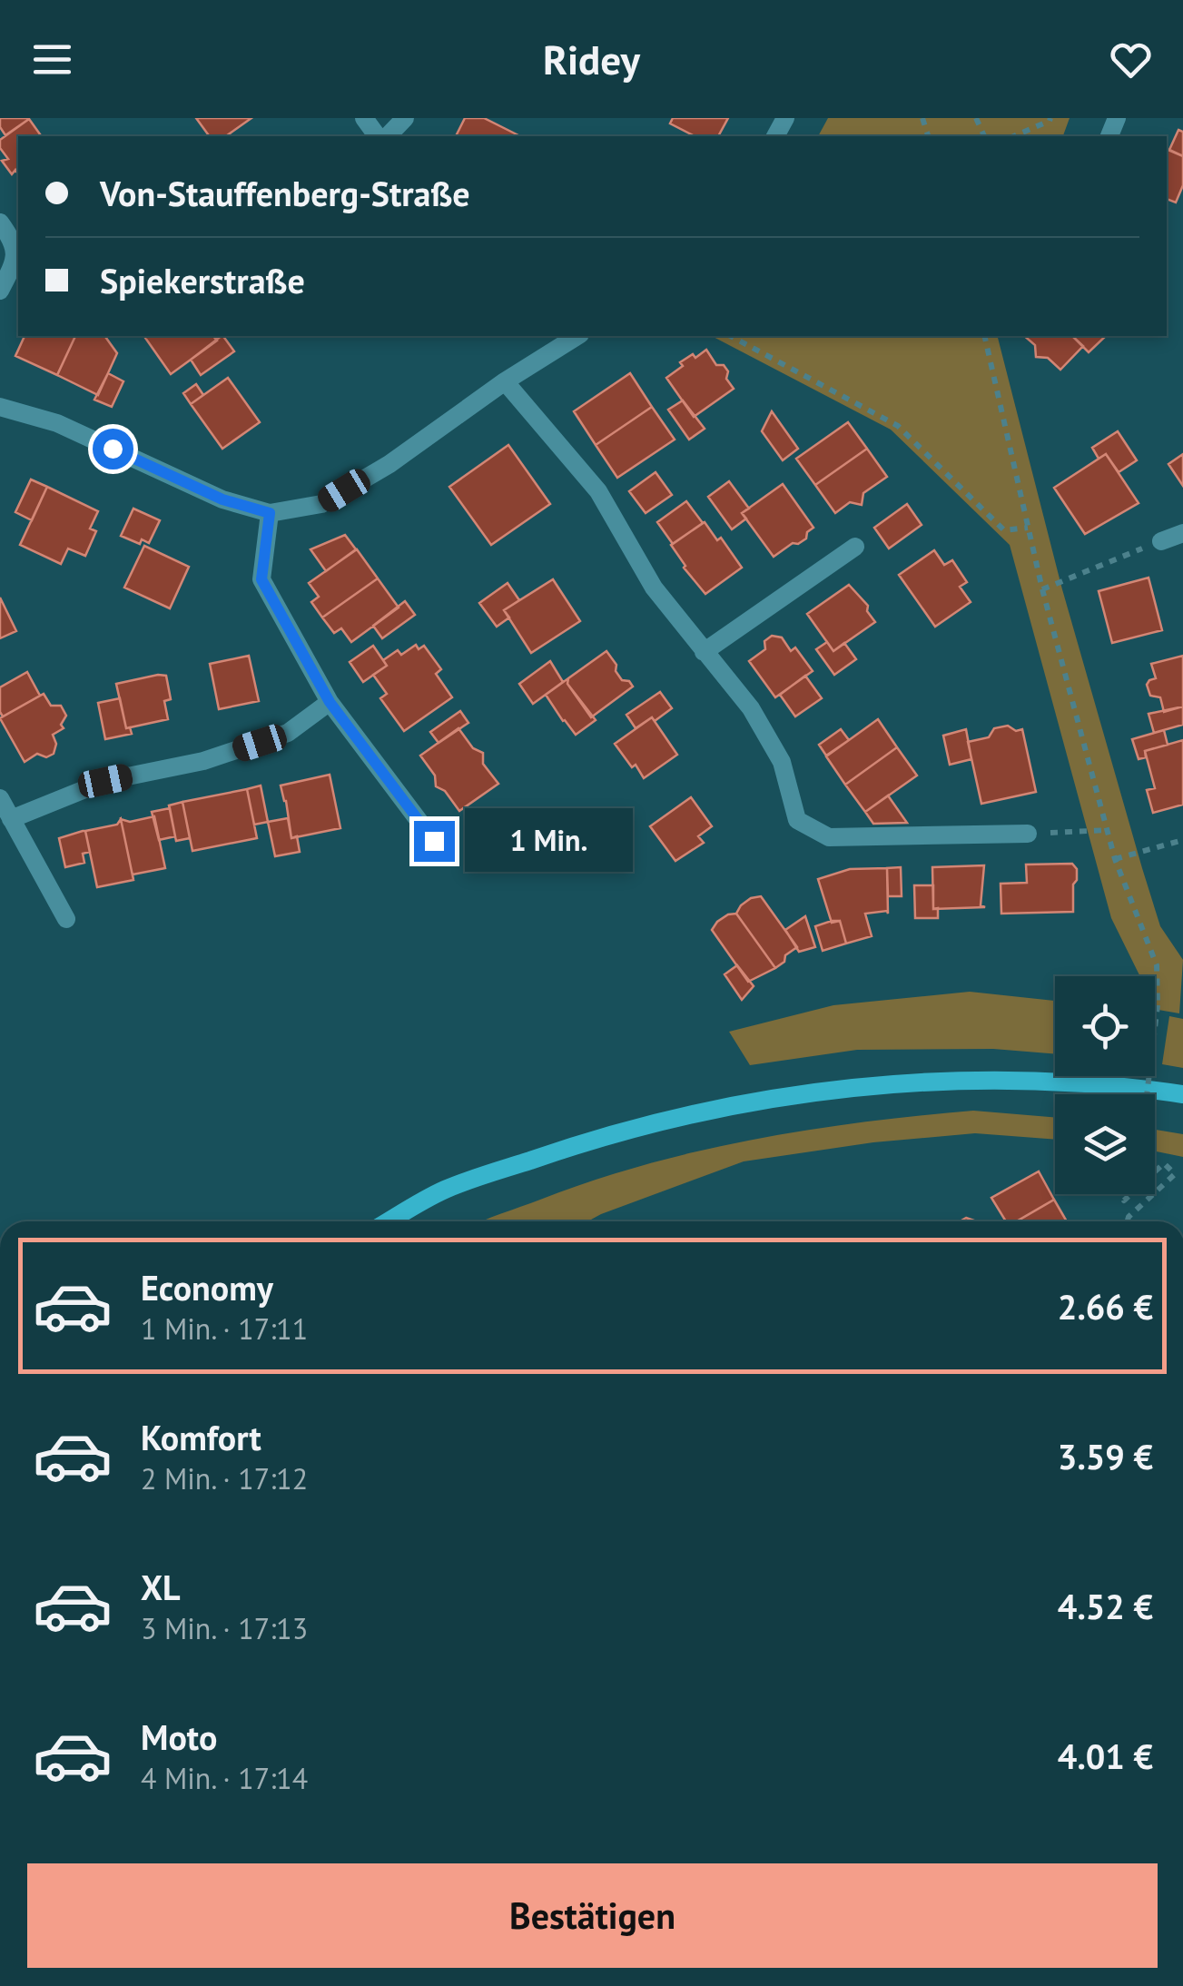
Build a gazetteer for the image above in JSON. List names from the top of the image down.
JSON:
{
  "page": {
    "header": "Ridey",
    "banner": ["Von-Stauffenberg-Straße", "Spiekerstraße"],
    "bubble": "1 Min.",
    "list": [
      {
        "name": "Economy",
        "note": "1 Min. · 17:11",
        "value": "2.66 €"
      },
      {
        "name": "Komfort",
        "note": "2 Min. · 17:12",
        "value": "3.59 €"
      },
      {
        "name": "XL",
        "note": "3 Min. · 17:13",
        "value": "4.52 €"
      },
      {
        "name": "Moto",
        "note": "4 Min. · 17:14",
        "value": "4.01 €"
      }
    ],
    "buttons": "Bestätigen"
  }
}
